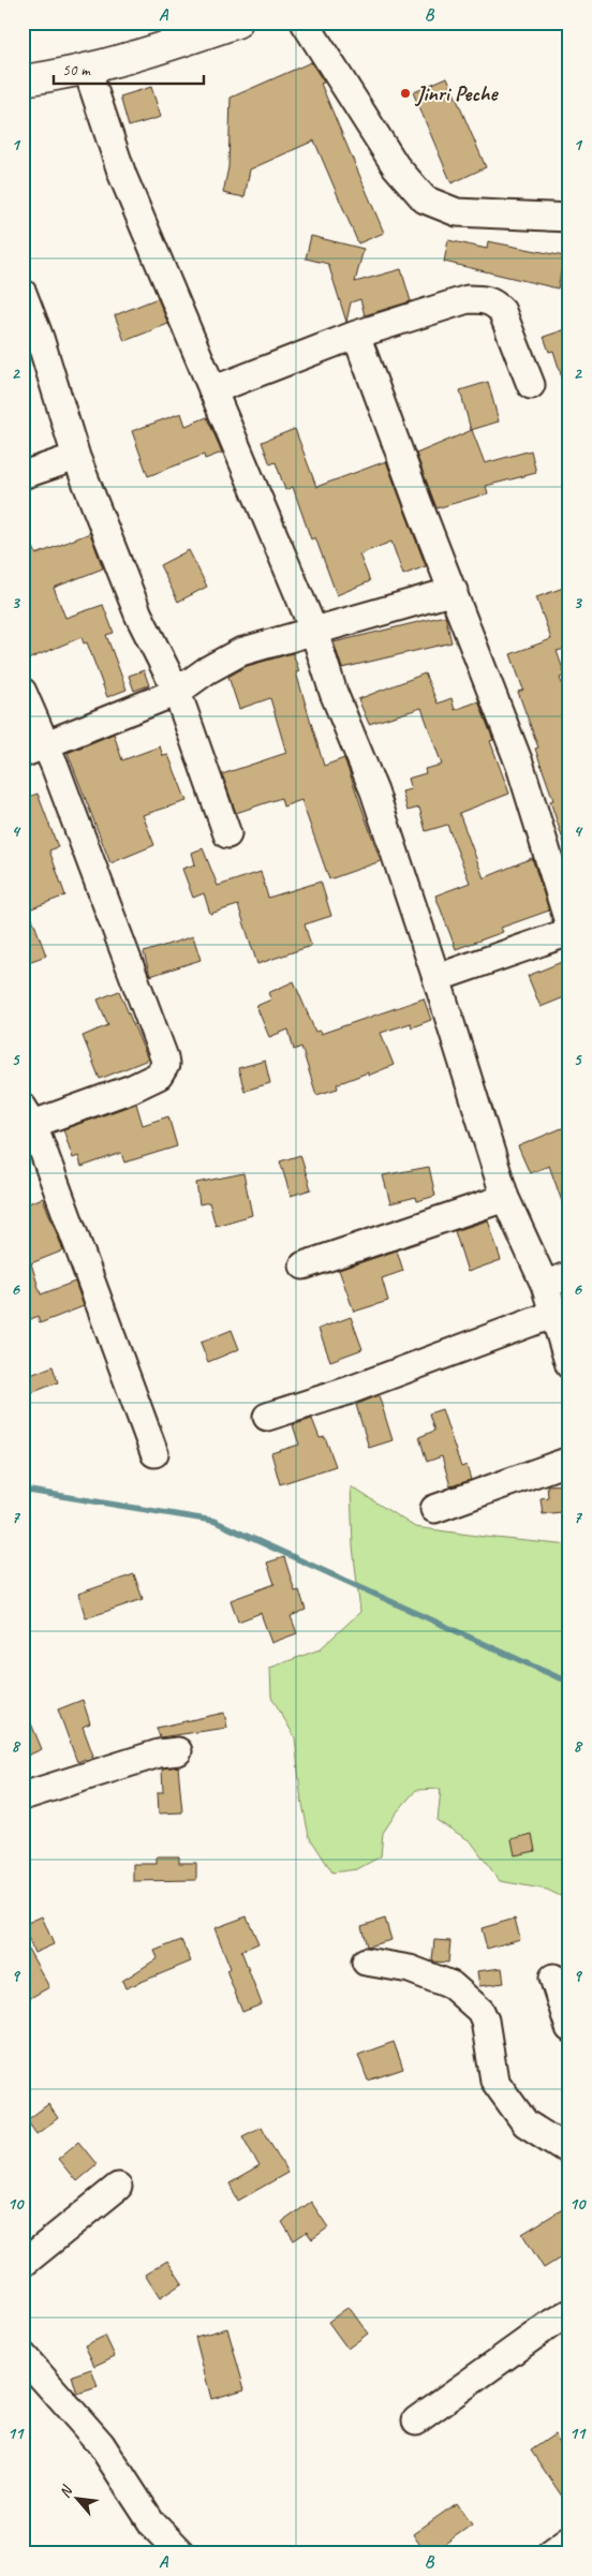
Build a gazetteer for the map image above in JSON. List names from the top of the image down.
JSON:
{
  "places": ["Jinri Peche"],
  "scale_bar": "50 m",
  "north": "top left",
  "grid": {
    "columns": ["A", "B"],
    "rows": [
      "1",
      "2",
      "3",
      "4",
      "5",
      "6",
      "7",
      "8",
      "9",
      "10",
      "11"
    ]
  }
}
